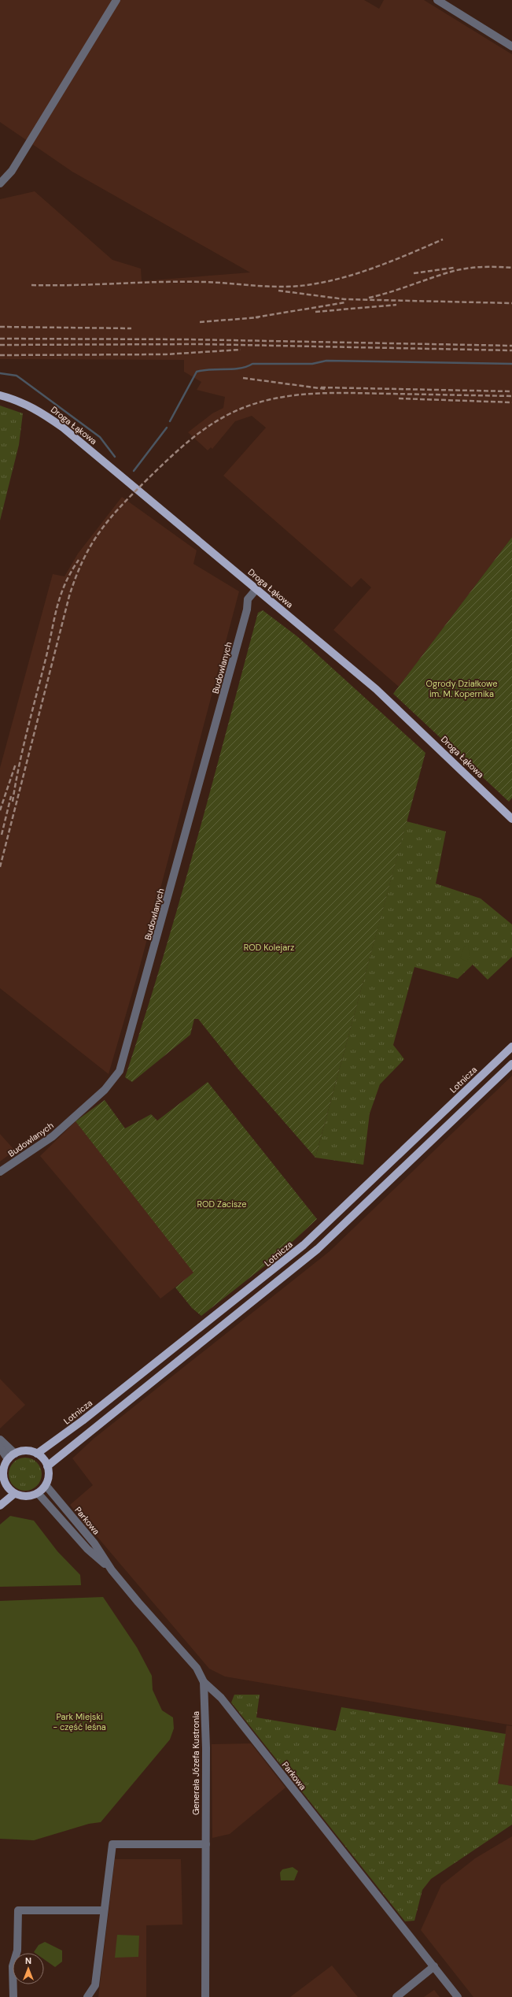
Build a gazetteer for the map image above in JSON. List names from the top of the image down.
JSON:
{
  "streets": {
    "main road": ["Droga Łąkowa", "Lotnicza"],
    "street": ["Budowlanych", "Parkowa", "Generała Józefa Kustronia"]
  },
  "crossings": [
    ["Droga Łąkowa", "Budowlanych"],
    ["Lotnicza", "Parkowa"],
    ["Parkowa", "Generała Józefa Kustronia"]
  ],
  "parks": [
    "Ogrody Działkowe im. M. Kopernika",
    "ROD Kolejarz",
    "ROD Zacisze",
    "Park Miejski - część leśna"
  ],
  "north": "top"
}
